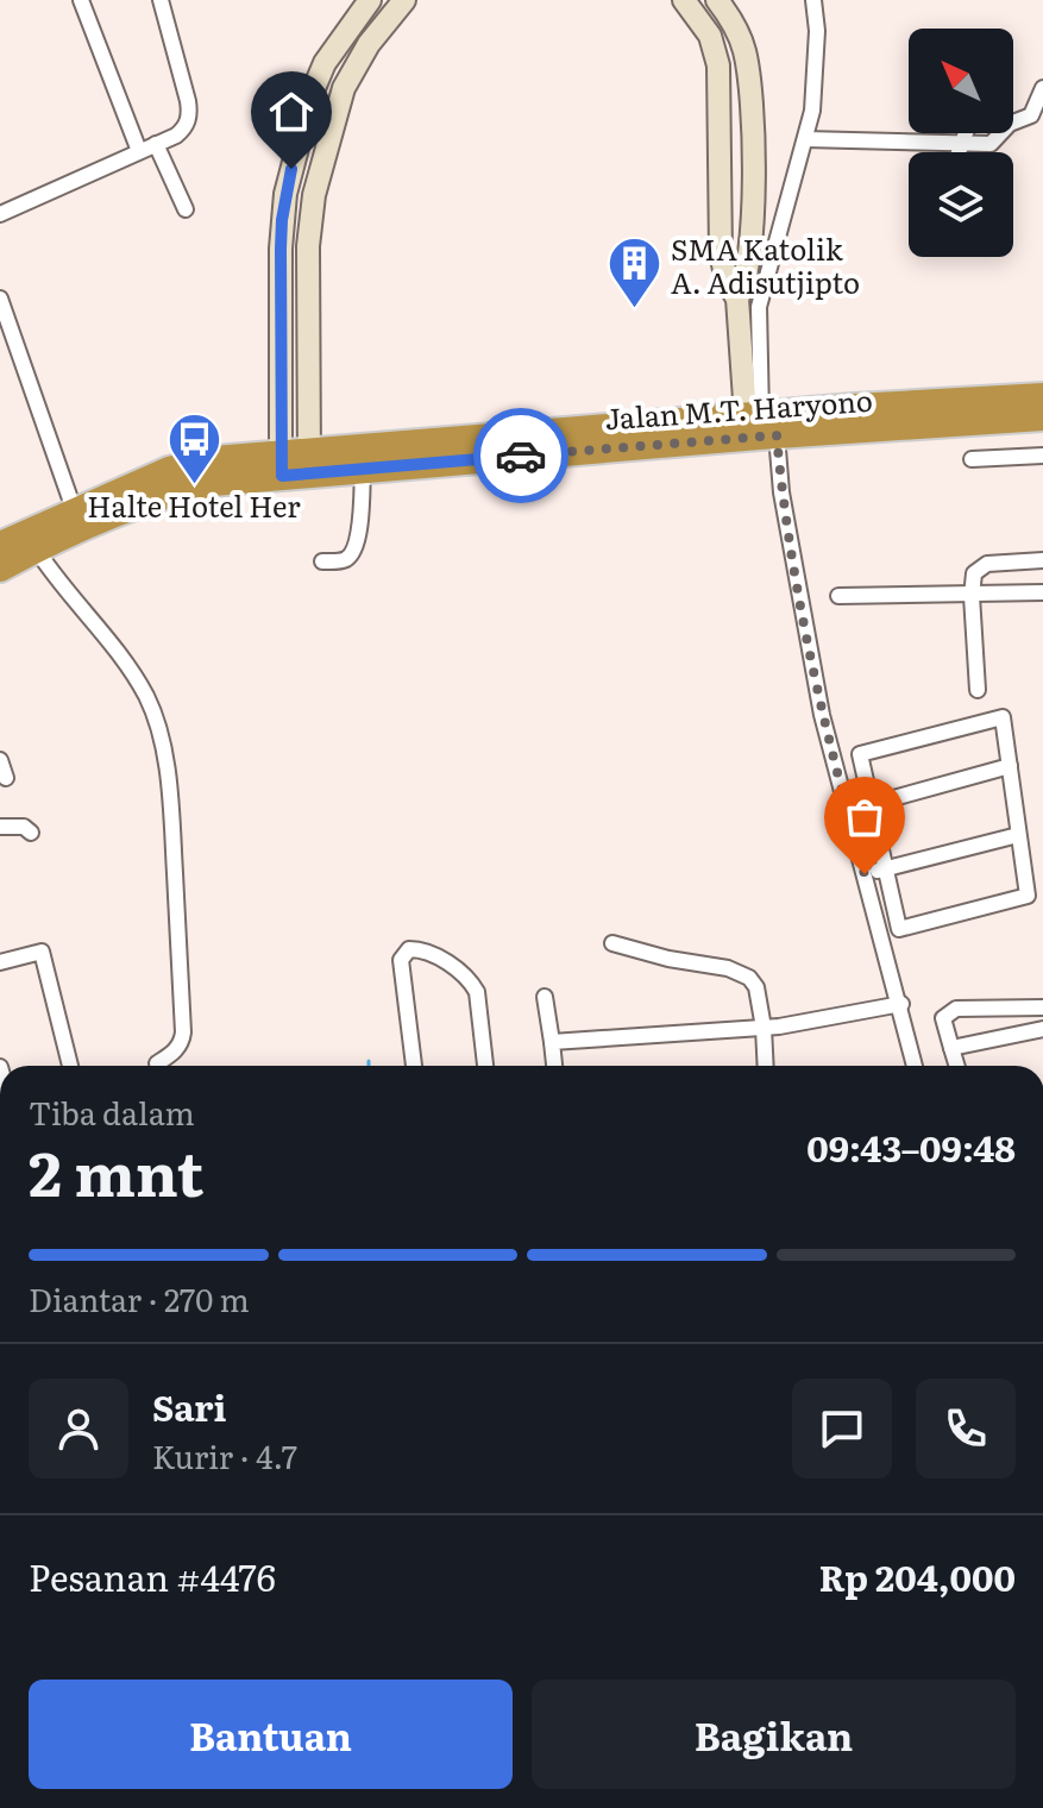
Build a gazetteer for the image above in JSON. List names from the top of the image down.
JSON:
{
  "streets": {
    "highway": ["Jalan M.T. Haryono"]
  },
  "places": {
    "building": ["SMA Katolik A. Adisutjipto"],
    "bus stop": ["Halte Hotel Her"]
  },
  "north": "top left",
  "page": {
    "heading": ["2 mnt", "Tiba dalam", "09:43–09:48"],
    "panel": [
      "Sari",
      "Kurir · 4.7",
      "Pesanan #4476",
      "Rp 204,000"
    ],
    "bar": "Diantar · 270 m",
    "buttons": ["Bantuan", "Bagikan"]
  }
}
